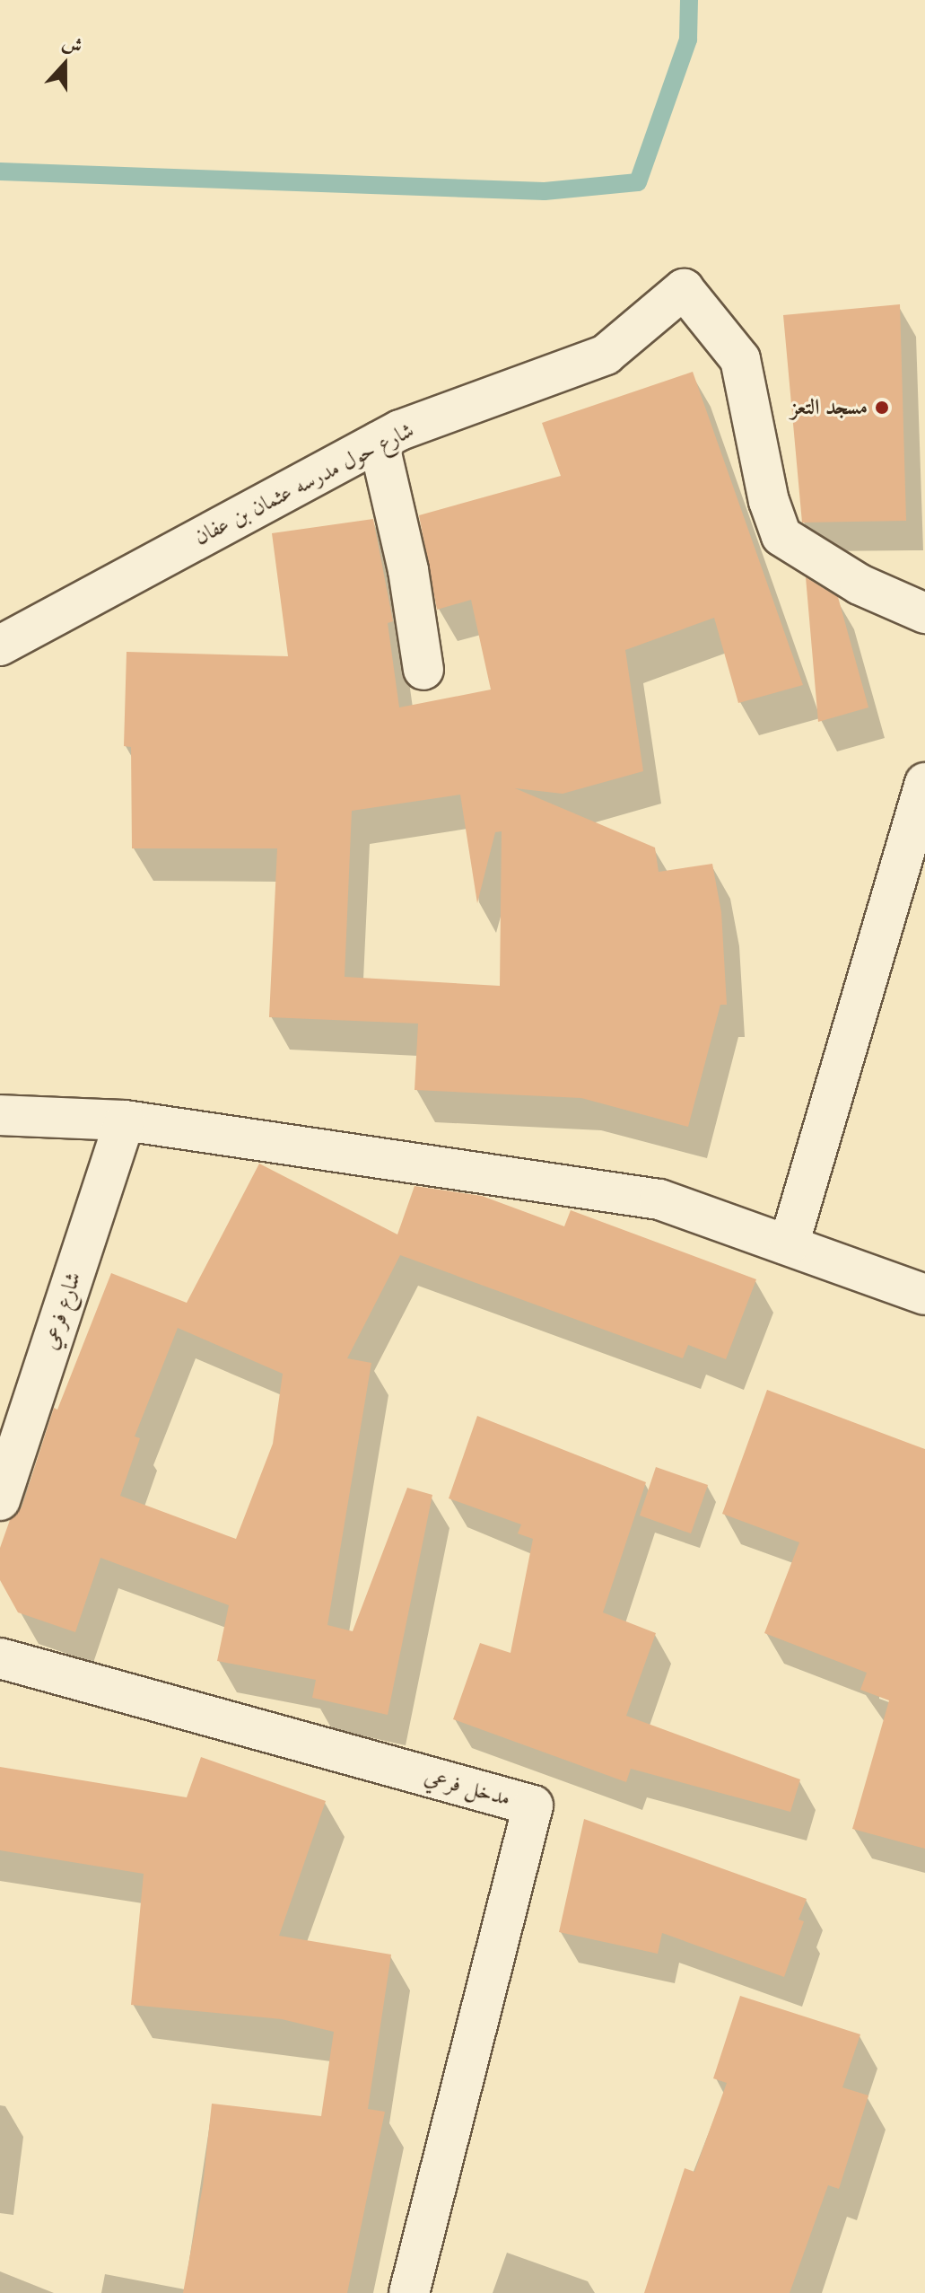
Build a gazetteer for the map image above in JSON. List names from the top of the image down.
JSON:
{
  "streets": {
    "street": ["شارع حول مدرسه عثمان بن عفان", "شارع فرعي", "مدخل فرعي"]
  },
  "places": ["مسجد التعز"],
  "north": "top"
}
